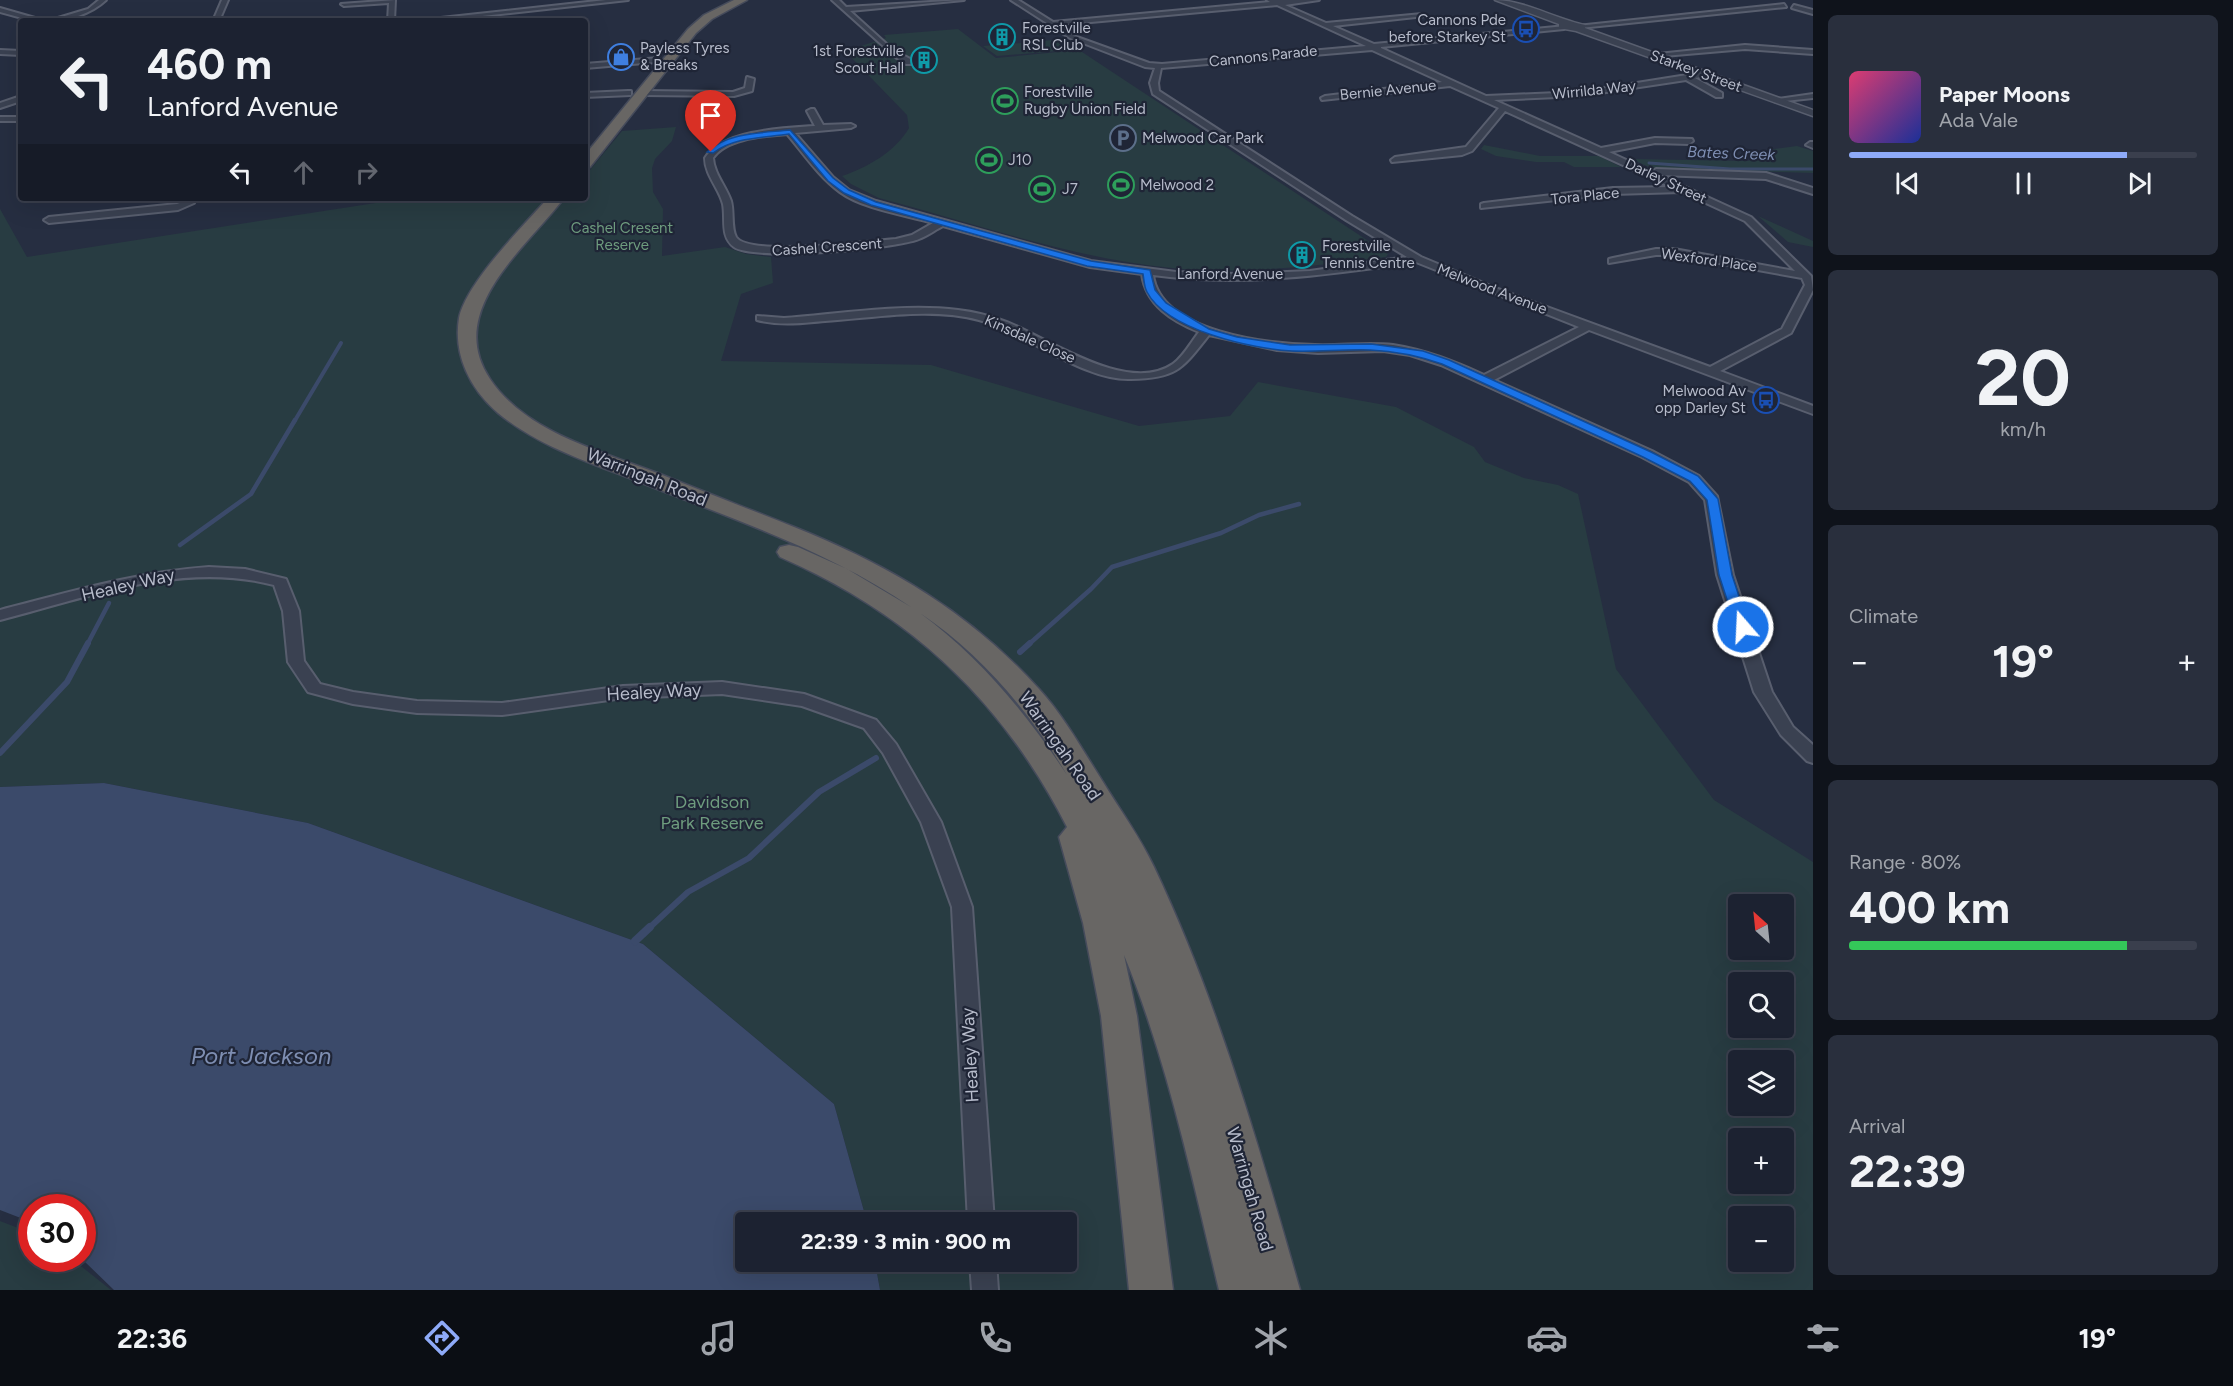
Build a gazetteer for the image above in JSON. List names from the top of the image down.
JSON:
{
  "streets": {
    "highway": ["Warringah Road"],
    "street": [
      "Cannons Parade",
      "Starkey Street",
      "Bernie Avenue",
      "Wirrilda Way",
      "Darley Street",
      "Tora Place",
      "Cashel Crescent",
      "Wexford Place",
      "Lanford Avenue",
      "Melwood Avenue",
      "Kinsdale Close",
      "Healey Way"
    ]
  },
  "crossings": [
    ["Cannons Parade", "Starkey Street"],
    ["Cannons Parade", "Darley Street"],
    ["Cannons Parade", "Melwood Avenue"],
    ["Starkey Street", "Wirrilda Way"],
    ["Bernie Avenue", "Darley Street"],
    ["Wirrilda Way", "Darley Street"],
    ["Darley Street", "Tora Place"],
    ["Darley Street", "Wexford Place"],
    ["Cashel Crescent", "Lanford Avenue"],
    ["Lanford Avenue", "Melwood Avenue"]
  ],
  "water": ["Bates Creek", "Port Jackson"],
  "parks": ["Cashel Cresent Reserve", "Davidson Park Reserve"],
  "places": {
    "bus stop": ["Cannons Pde before Starkey St", "Melwood Av opp Darley St"],
    "building": ["Forestville RSL Club", "1st Forestville Scout Hall", "Forestville Tennis Centre"],
    "shop": ["Payless Tyres & Breaks"],
    "sports": [
      "Forestville Rugby Union Field",
      "J10",
      "Melwood 2",
      "J7"
    ],
    "parking": ["Melwood Car Park"]
  },
  "north": "top left",
  "page": {
    "turn": ["460 m", "Lanford Avenue"],
    "song": ["Paper Moons", "Ada Vale"],
    "tile": [
      ["20", "km/h"],
      "Climate",
      ["Range · 80%", "400 km"],
      ["Arrival", "22:39"]
    ],
    "heat": ["−", "19°", "+"],
    "map_buttons": ["+", "−"],
    "limit": "30",
    "trip": "22:39 · 3 min · 900 m",
    "tabs": ["22:36", "19°"]
  }
}
